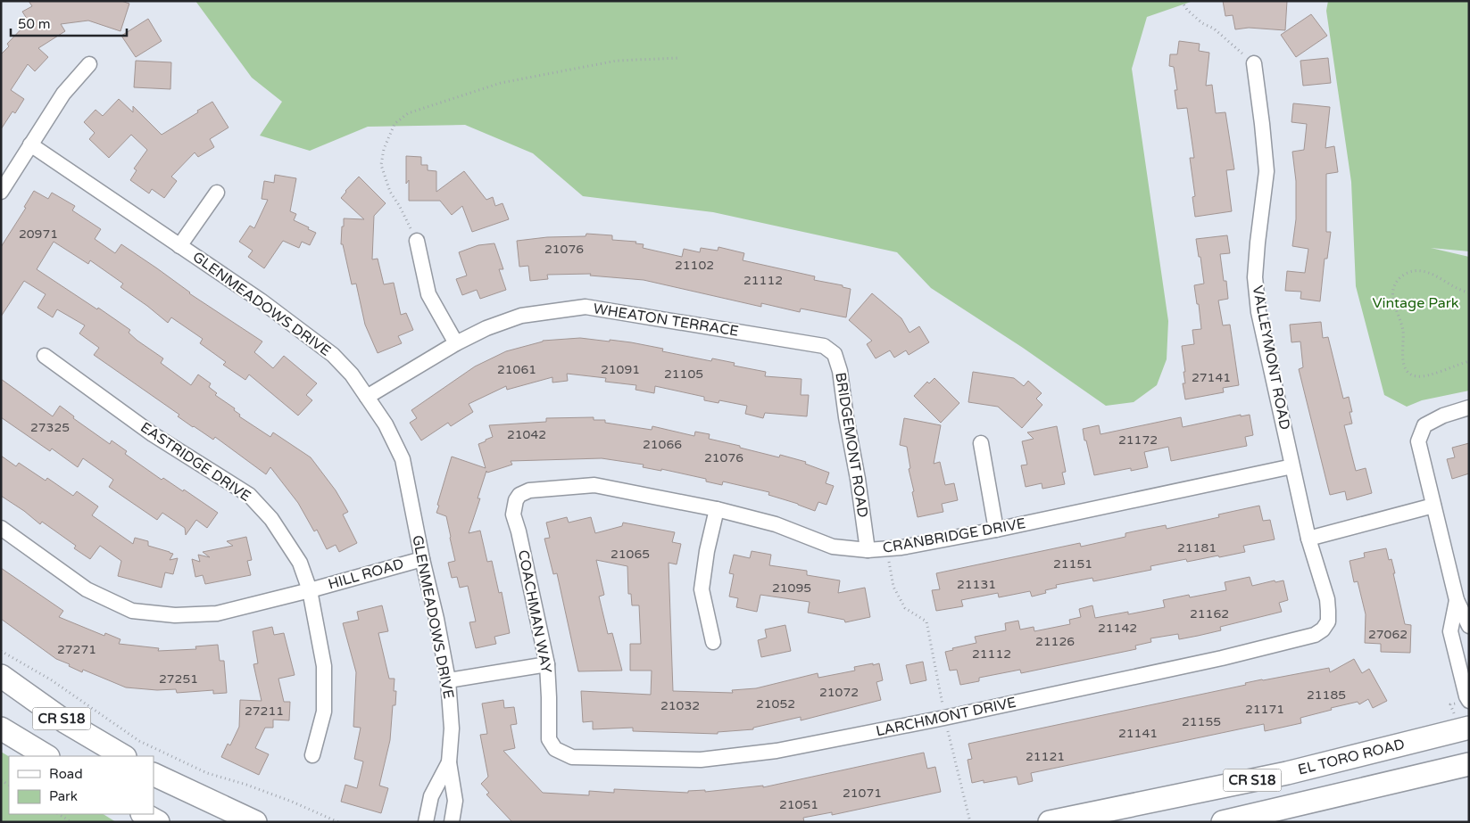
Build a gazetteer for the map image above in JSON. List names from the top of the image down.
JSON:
{
  "streets": {
    "main road": ["CR S18", "EL TORO ROAD"],
    "street": [
      "GLENMEADOWS DRIVE",
      "WHEATON TERRACE",
      "VALLEYMONT ROAD",
      "BRIDGEMONT ROAD",
      "EASTRIDGE DRIVE",
      "CRANBRIDGE DRIVE",
      "HILL ROAD",
      "COACHMAN WAY",
      "LARCHMONT DRIVE"
    ]
  },
  "crossings": [
    ["GLENMEADOWS DRIVE", "WHEATON TERRACE"],
    ["GLENMEADOWS DRIVE", "HILL ROAD"],
    ["WHEATON TERRACE", "BRIDGEMONT ROAD"],
    ["VALLEYMONT ROAD", "CRANBRIDGE DRIVE"],
    ["VALLEYMONT ROAD", "LARCHMONT DRIVE"],
    ["BRIDGEMONT ROAD", "CRANBRIDGE DRIVE"],
    ["EASTRIDGE DRIVE", "HILL ROAD"],
    ["CRANBRIDGE DRIVE", "COACHMAN WAY"],
    ["COACHMAN WAY", "LARCHMONT DRIVE"]
  ],
  "parks": ["Vintage Park"],
  "house_numbers": [
    "20971",
    "21076",
    "21102",
    "21112",
    "21061",
    "21091",
    "21105",
    "27141",
    "27325",
    "21042",
    "21172",
    "21066",
    "21076",
    "21181",
    "21065",
    "21151",
    "21131",
    "21095",
    "21162",
    "21142",
    "27062",
    "21126",
    "27271",
    "21112",
    "27251",
    "21072",
    "21185",
    "21052",
    "21032",
    "21171",
    "27211",
    "21155",
    "21141",
    "21121",
    "21071",
    "21051"
  ],
  "legend": ["Road", "Park"],
  "scale_bar": "50 m"
}
